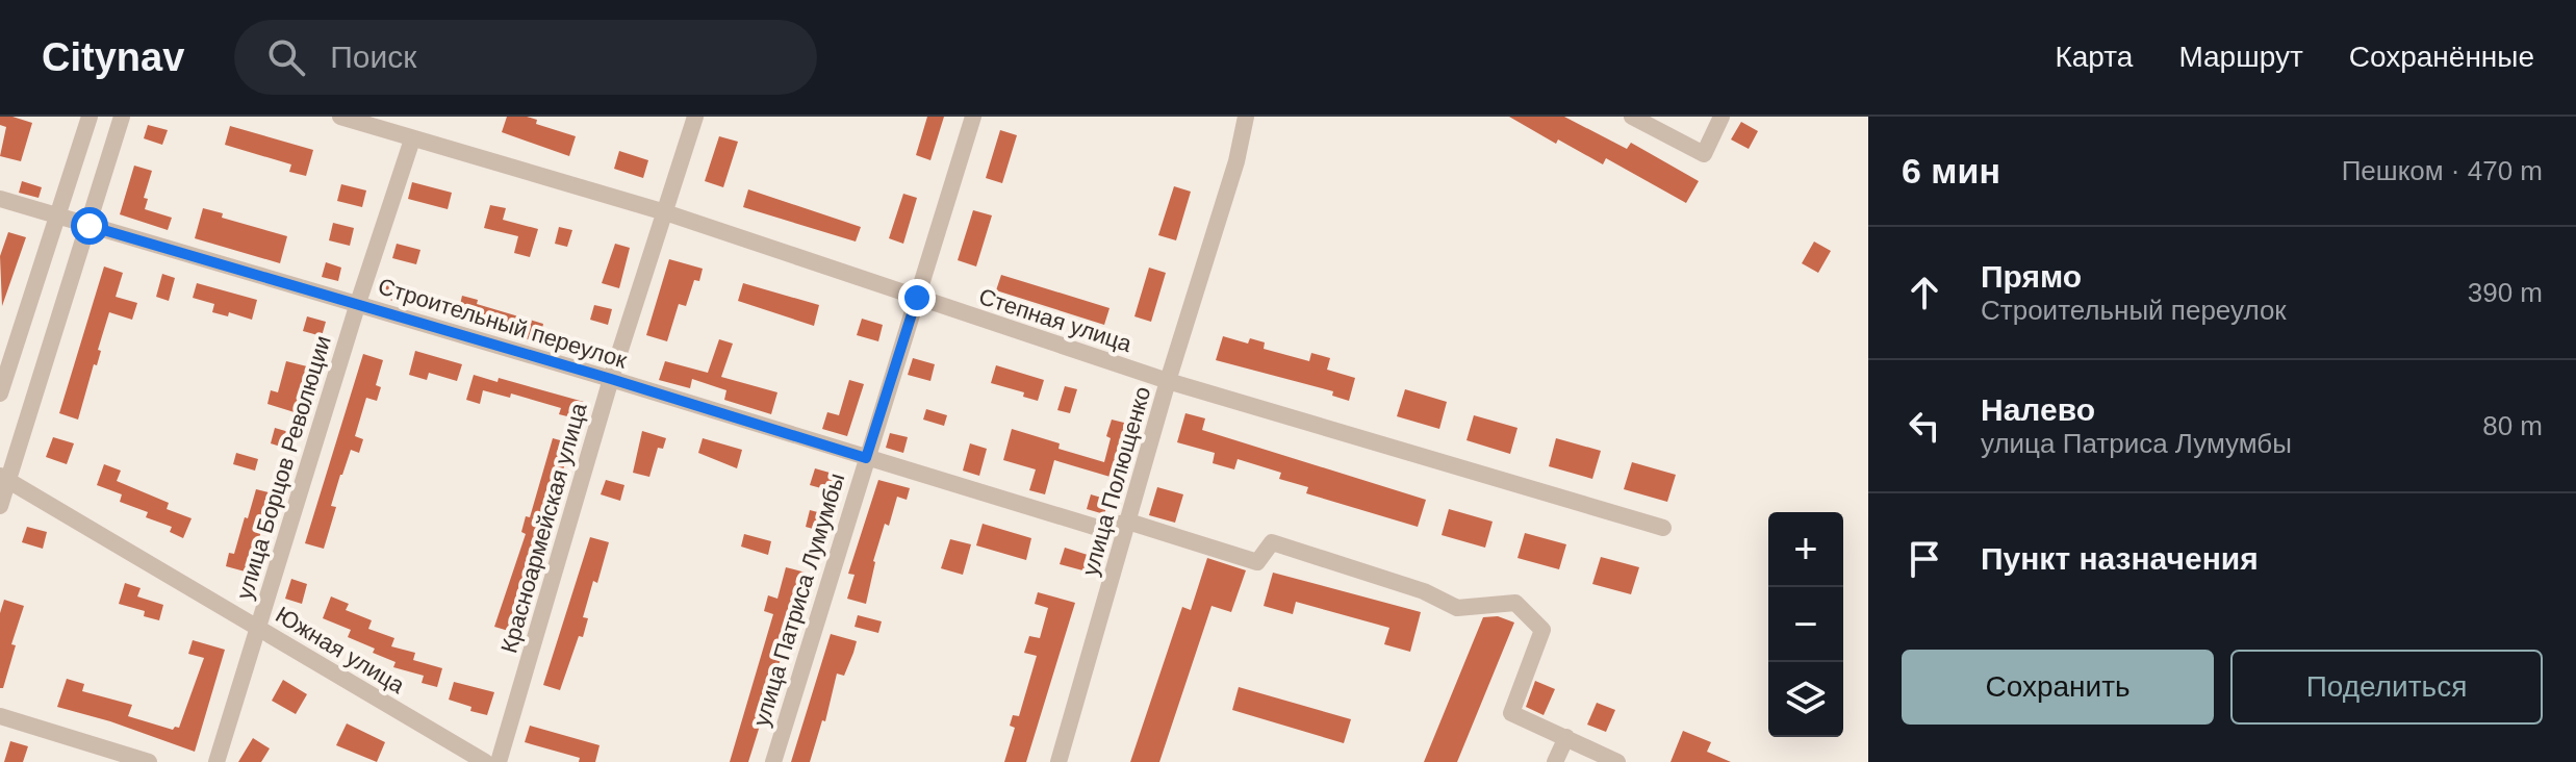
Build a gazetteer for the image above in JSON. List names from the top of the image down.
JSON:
{
  "streets": {
    "street": [
      "Степная улица",
      "Строительный переулок",
      "улица Борцов Революции",
      "улица Полющенко",
      "Красноармейская улица",
      "улица Патриса Лумумбы",
      "Южная улица"
    ]
  },
  "crossings": [
    ["Степная улица", "улица Борцов Революции"],
    ["Степная улица", "улица Полющенко"],
    ["Степная улица", "Красноармейская улица"],
    ["Степная улица", "улица Патриса Лумумбы"],
    ["Строительный переулок", "улица Борцов Революции"],
    ["Строительный переулок", "улица Полющенко"],
    ["Строительный переулок", "Красноармейская улица"],
    ["Строительный переулок", "улица Патриса Лумумбы"],
    ["улица Борцов Революции", "Южная улица"]
  ],
  "page": {
    "header": "Citynav",
    "search": "Поиск",
    "nav": ["Карта", "Маршрут", "Сохранённые"],
    "heading": ["6 мин", "Пешком · 470 m"],
    "list": [
      ["Прямо", "Строительный переулок", "390 m"],
      ["Налево", "улица Патриса Лумумбы", "80 m"],
      "Пункт назначения"
    ],
    "map_buttons": ["+", "−"],
    "buttons": ["Сохранить", "Поделиться"]
  }
}
